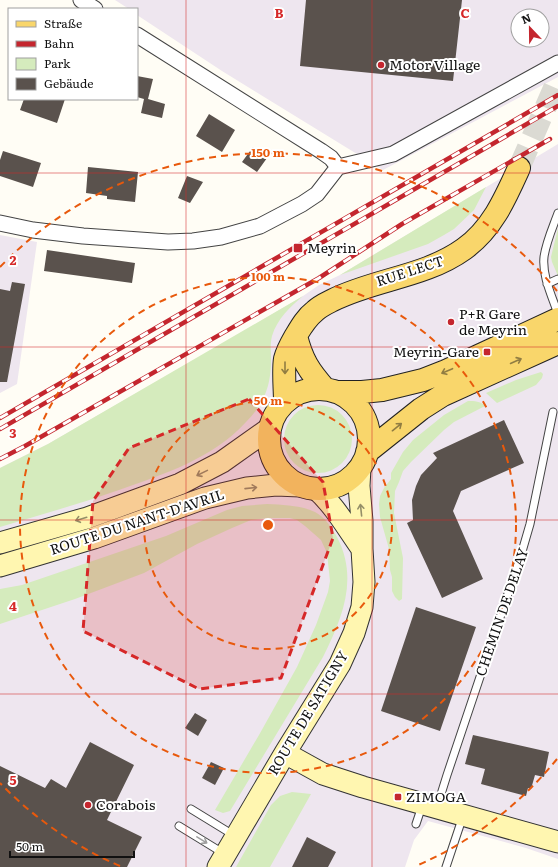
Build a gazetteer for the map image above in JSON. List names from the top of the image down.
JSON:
{
  "streets": {
    "main road": ["RUE LECT"],
    "street": ["ROUTE DU NANT-D'AVRIL", "ROUTE DE SATIGNY"],
    "lane": ["CHEMIN DE DELAY"]
  },
  "crossings": [
    ["RUE LECT", "ROUTE DU NANT-D'AVRIL"],
    ["RUE LECT", "ROUTE DE SATIGNY"],
    ["ROUTE DU NANT-D'AVRIL", "ROUTE DE SATIGNY"]
  ],
  "places": {
    "other": ["Motor Village", "P+R Gare de Meyrin", "Corabois"],
    "transit": ["Meyrin", "Meyrin-Gare", "ZIMOGA"]
  },
  "legend": [
    "Straße",
    "Bahn",
    "Park",
    "Gebäude"
  ],
  "scale_bar": "50 m",
  "north": "top",
  "grid": {
    "columns": ["B", "C"],
    "rows": [
      "2",
      "3",
      "4",
      "5"
    ]
  },
  "rings": ["150 m", "100 m", "50 m"]
}
